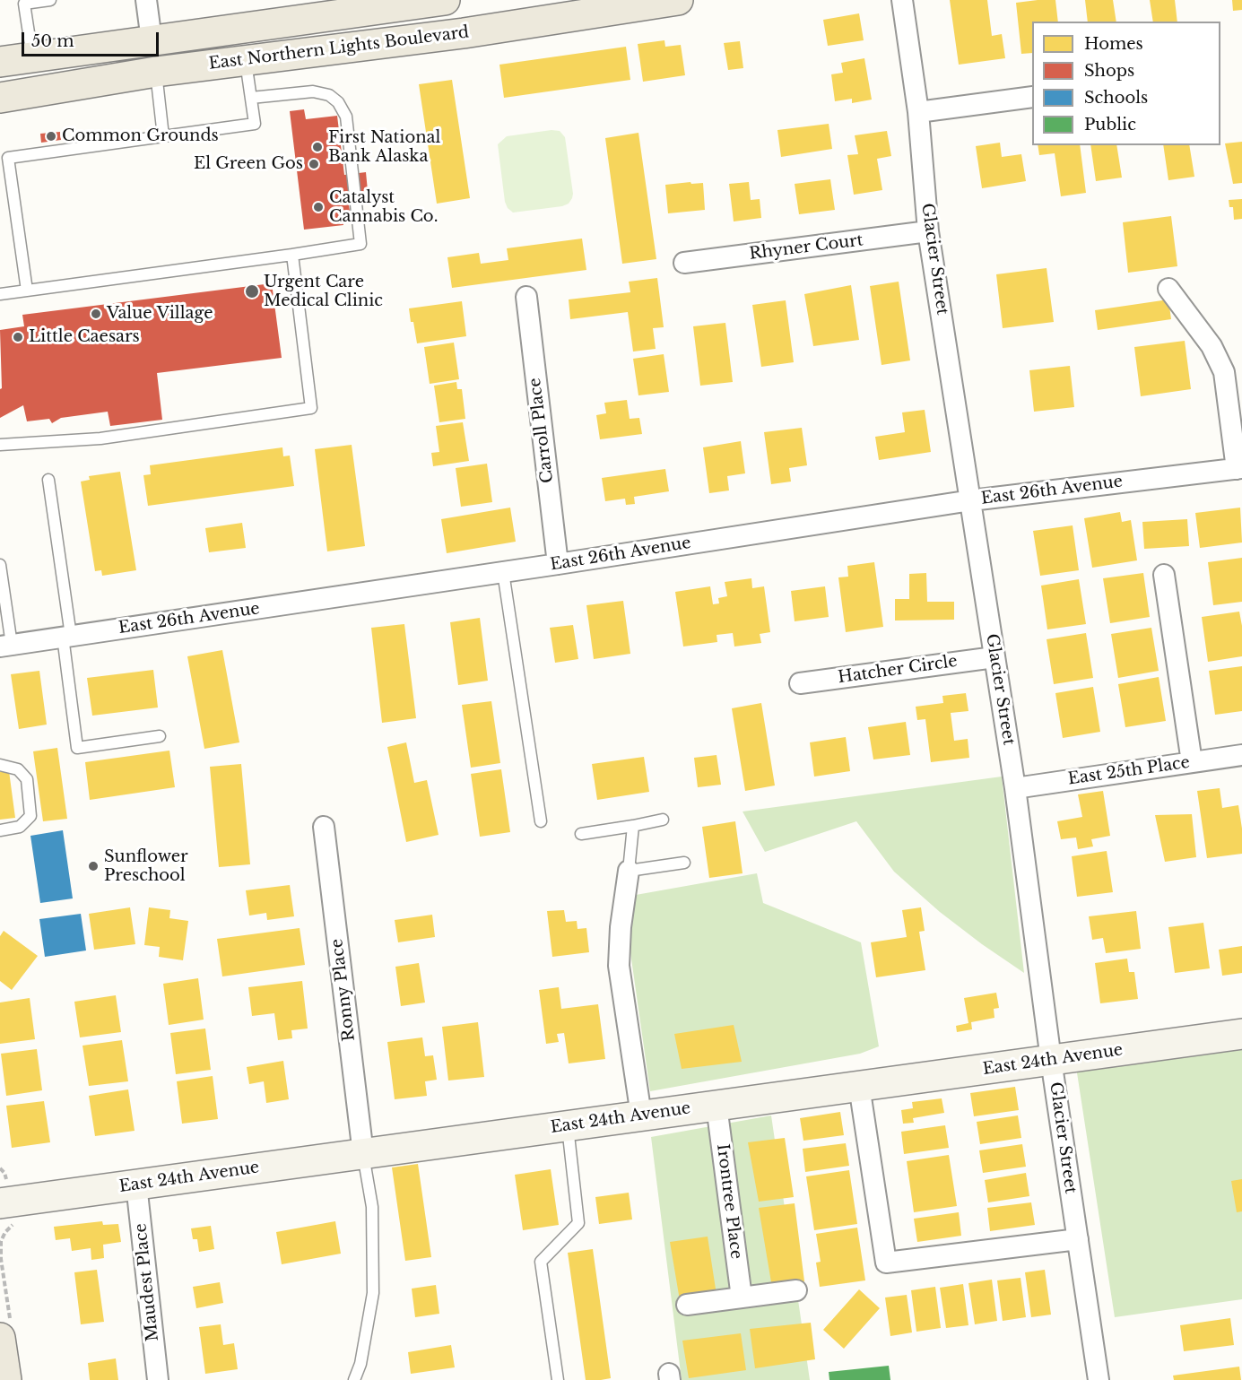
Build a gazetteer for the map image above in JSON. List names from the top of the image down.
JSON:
{
  "streets": {
    "main road": ["East Northern Lights Boulevard"],
    "street": [
      "Rhyner Court",
      "Glacier Street",
      "Carroll Place",
      "East 26th Avenue",
      "Hatcher Circle",
      "East 25th Place",
      "Ronny Place",
      "East 24th Avenue",
      "Irontree Place",
      "Maudest Place"
    ]
  },
  "crossings": [
    ["Rhyner Court", "Glacier Street"],
    ["Glacier Street", "East 26th Avenue"],
    ["Glacier Street", "Hatcher Circle"],
    ["Glacier Street", "East 25th Place"],
    ["Glacier Street", "East 24th Avenue"],
    ["Carroll Place", "East 26th Avenue"],
    ["Ronny Place", "East 24th Avenue"],
    ["East 24th Avenue", "Irontree Place"],
    ["East 24th Avenue", "Maudest Place"]
  ],
  "places": [
    "Common Grounds",
    "First National Bank Alaska",
    "El Green Gos",
    "Catalyst Cannabis Co.",
    "Urgent Care Medical Clinic",
    "Value Village",
    "Little Caesars",
    "Sunflower Preschool"
  ],
  "legend": [
    "Homes",
    "Shops",
    "Schools",
    "Public"
  ],
  "scale_bar": "50 m"
}
